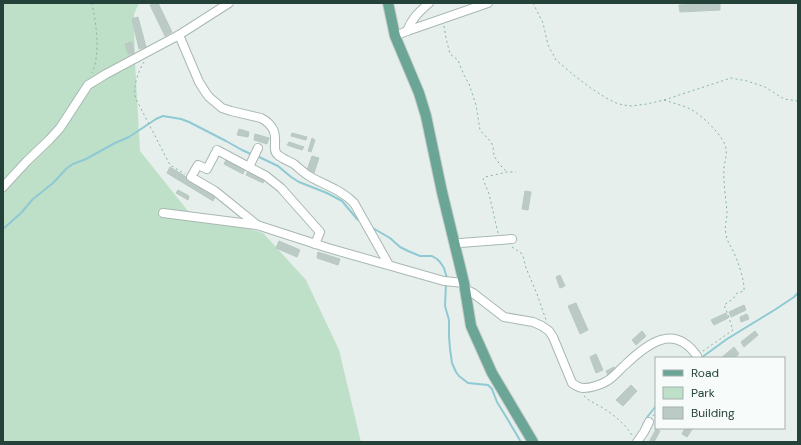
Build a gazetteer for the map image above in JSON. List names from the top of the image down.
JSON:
{
  "legend": ["Road", "Park", "Building"]
}
